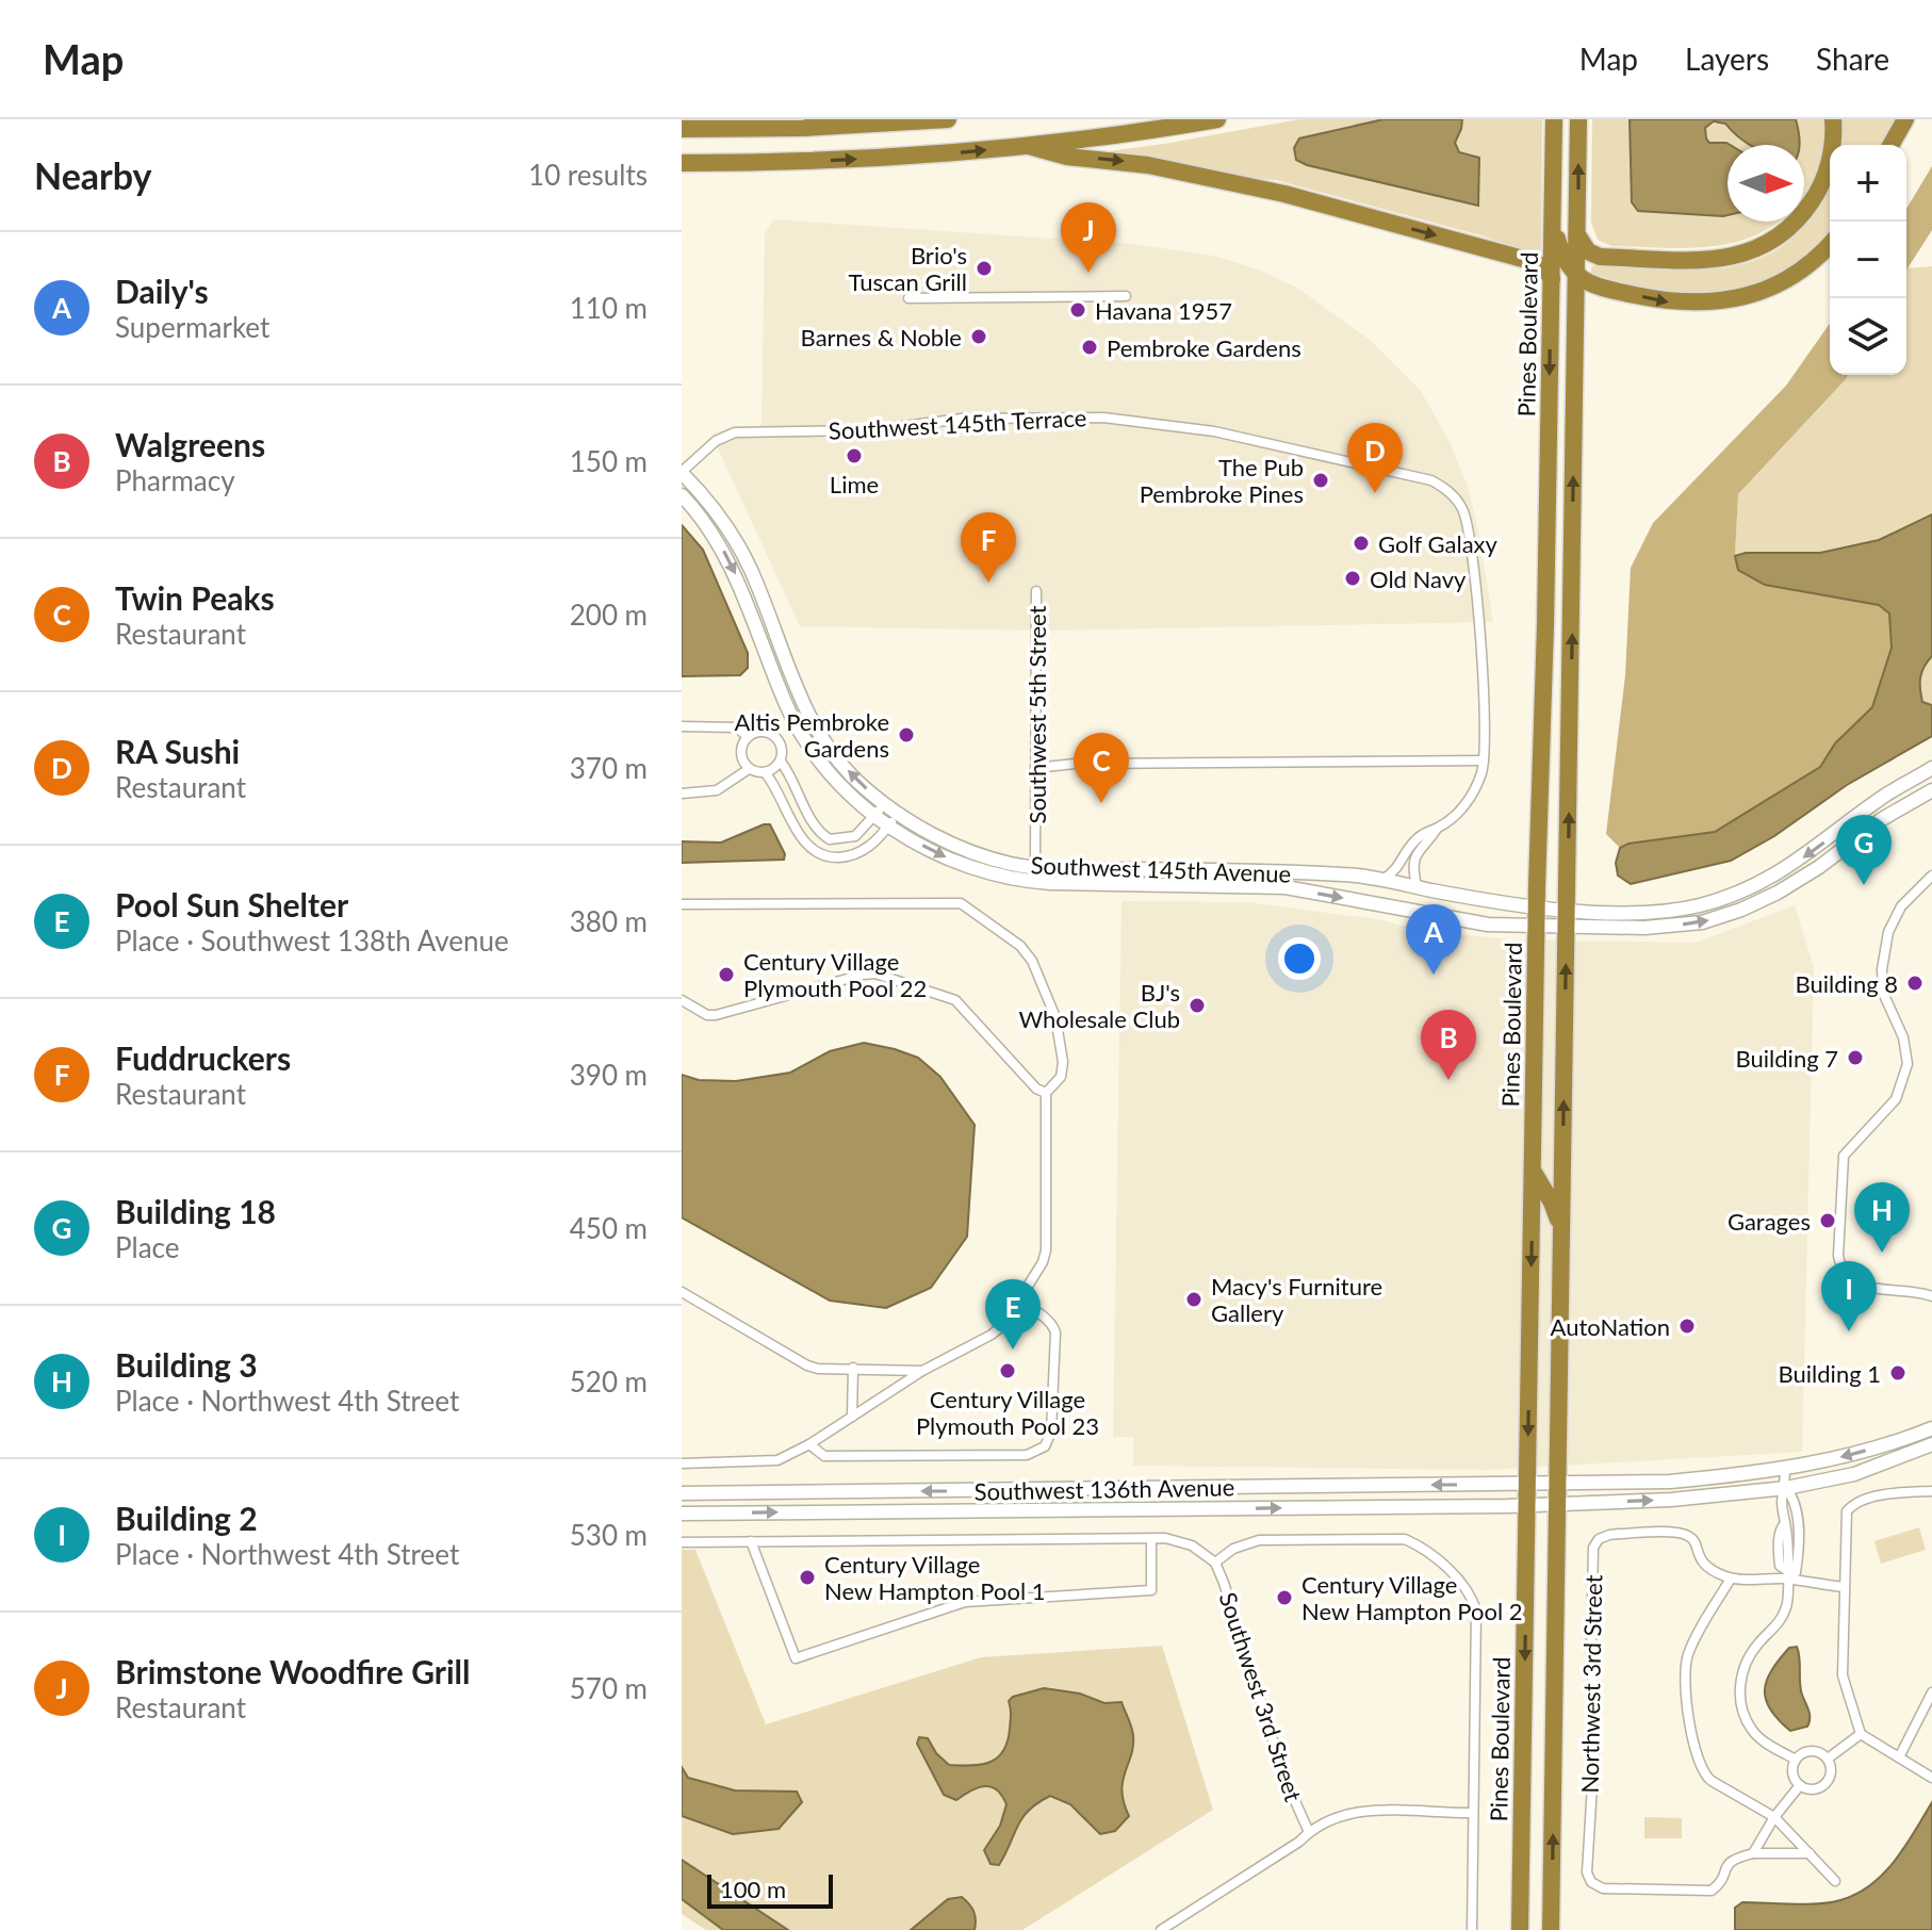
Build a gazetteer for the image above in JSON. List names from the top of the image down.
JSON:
{
  "streets": {
    "highway": ["Pines Boulevard"],
    "street": [
      "Southwest 145th Terrace",
      "Southwest 5th Street",
      "Southwest 145th Avenue",
      "Southwest 136th Avenue",
      "Northwest 3rd Street",
      "Southwest 3rd Street"
    ]
  },
  "crossings": [
    ["Pines Boulevard", "Southwest 145th Avenue"],
    ["Pines Boulevard", "Southwest 136th Avenue"],
    ["Southwest 145th Terrace", "Southwest 145th Avenue"],
    ["Southwest 5th Street", "Southwest 145th Avenue"]
  ],
  "places": [
    "Brio's Tuscan Grill",
    "Havana 1957",
    "Barnes & Noble",
    "Pembroke Gardens",
    "Lime",
    "The Pub Pembroke Pines",
    "Golf Galaxy",
    "Old Navy",
    "Altis Pembroke Gardens",
    "Century Village Plymouth Pool 22",
    "Building 8",
    "BJ's Wholesale Club",
    "Building 7",
    "Garages",
    "Macy's Furniture Gallery",
    "AutoNation",
    "Century Village Plymouth Pool 23",
    "Building 1",
    "Century Village New Hampton Pool 1",
    "Century Village New Hampton Pool 2"
  ],
  "scale_bar": "100 m",
  "north": "right",
  "page": {
    "header": "Map",
    "nav": ["Map", "Layers", "Share"],
    "heading": ["Nearby", "10 results"],
    "map_buttons": ["+", "−"],
    "pins": [
      "J",
      "D",
      "F",
      "C",
      "G",
      "A",
      "B",
      "H",
      "I",
      "E"
    ],
    "list": [
      {
        "mark": "A",
        "name": "Daily's",
        "note": "Supermarket",
        "value": "110 m"
      },
      {
        "mark": "B",
        "name": "Walgreens",
        "note": "Pharmacy",
        "value": "150 m"
      },
      {
        "mark": "C",
        "name": "Twin Peaks",
        "note": "Restaurant",
        "value": "200 m"
      },
      {
        "mark": "D",
        "name": "RA Sushi",
        "note": "Restaurant",
        "value": "370 m"
      },
      {
        "mark": "E",
        "name": "Pool Sun Shelter",
        "note": "Place · Southwest 138th Avenue",
        "value": "380 m"
      },
      {
        "mark": "F",
        "name": "Fuddruckers",
        "note": "Restaurant",
        "value": "390 m"
      },
      {
        "mark": "G",
        "name": "Building 18",
        "note": "Place",
        "value": "450 m"
      },
      {
        "mark": "H",
        "name": "Building 3",
        "note": "Place · Northwest 4th Street",
        "value": "520 m"
      },
      {
        "mark": "I",
        "name": "Building 2",
        "note": "Place · Northwest 4th Street",
        "value": "530 m"
      },
      {
        "mark": "J",
        "name": "Brimstone Woodfire Grill",
        "note": "Restaurant",
        "value": "570 m"
      }
    ],
    "scale": "100 m"
  }
}
